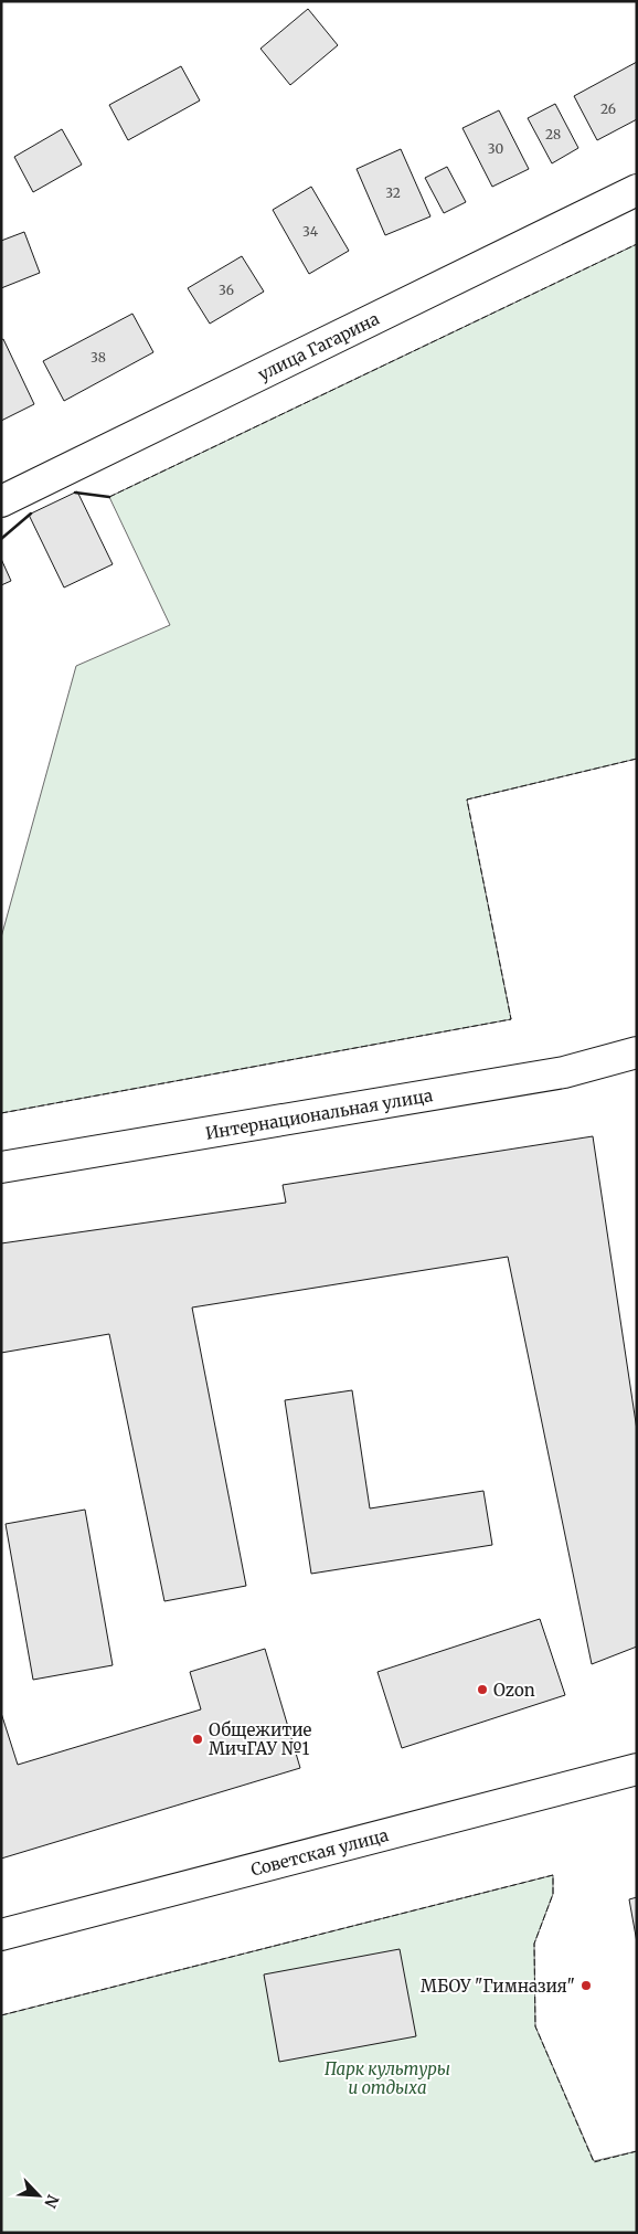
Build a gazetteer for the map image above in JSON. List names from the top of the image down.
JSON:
{
  "streets": {
    "main road": ["улица Гагарина", "Интернациональная улица", "Советская улица"]
  },
  "parks": ["Парк культуры и отдыха"],
  "places": ["Ozon", "Общежитие МичГАУ №1", "МБОУ \"Гимназия\""],
  "house_numbers": [
    "26",
    "28",
    "30",
    "32",
    "34",
    "36",
    "38"
  ],
  "north": "bottom right"
}
